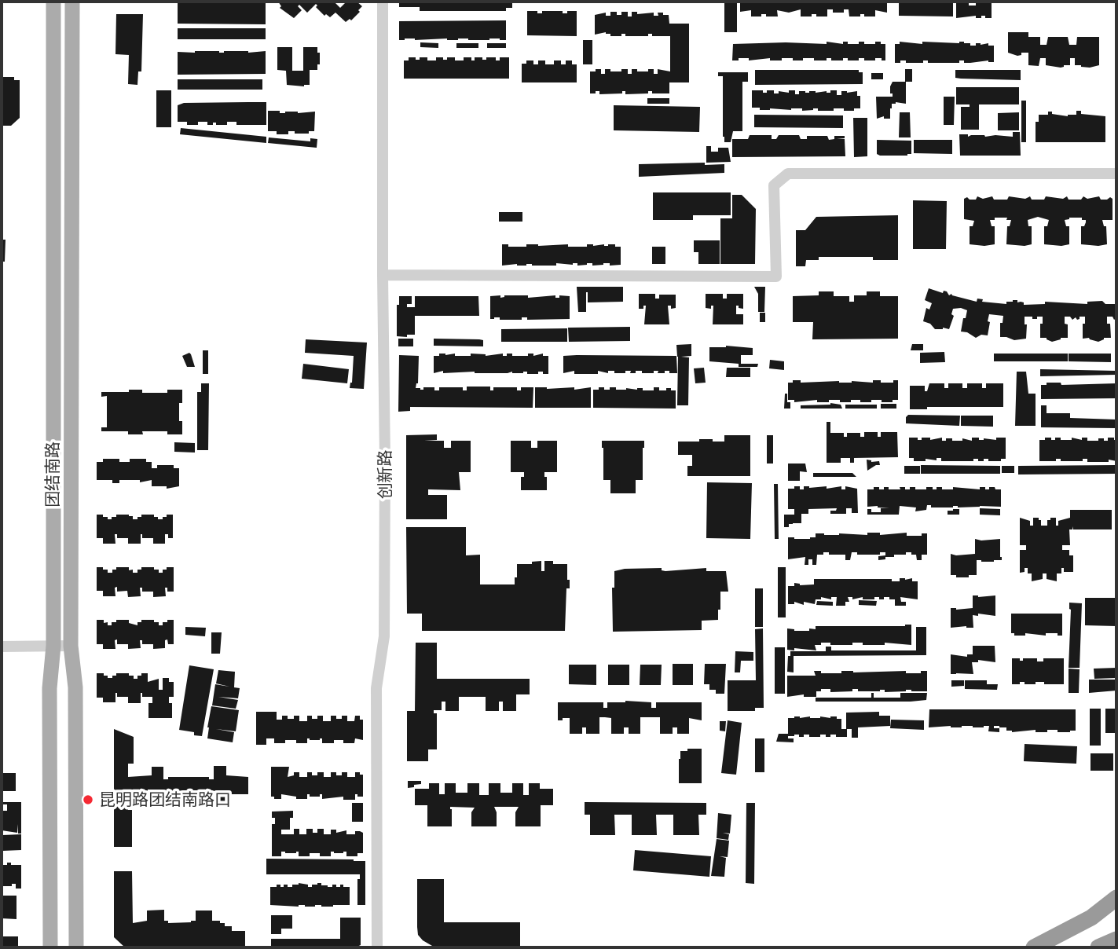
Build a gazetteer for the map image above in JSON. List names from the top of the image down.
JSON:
{
  "streets": {
    "main road": ["团结南路"],
    "street": ["创新路"]
  },
  "places": ["昆明路团结南路口"]
}
